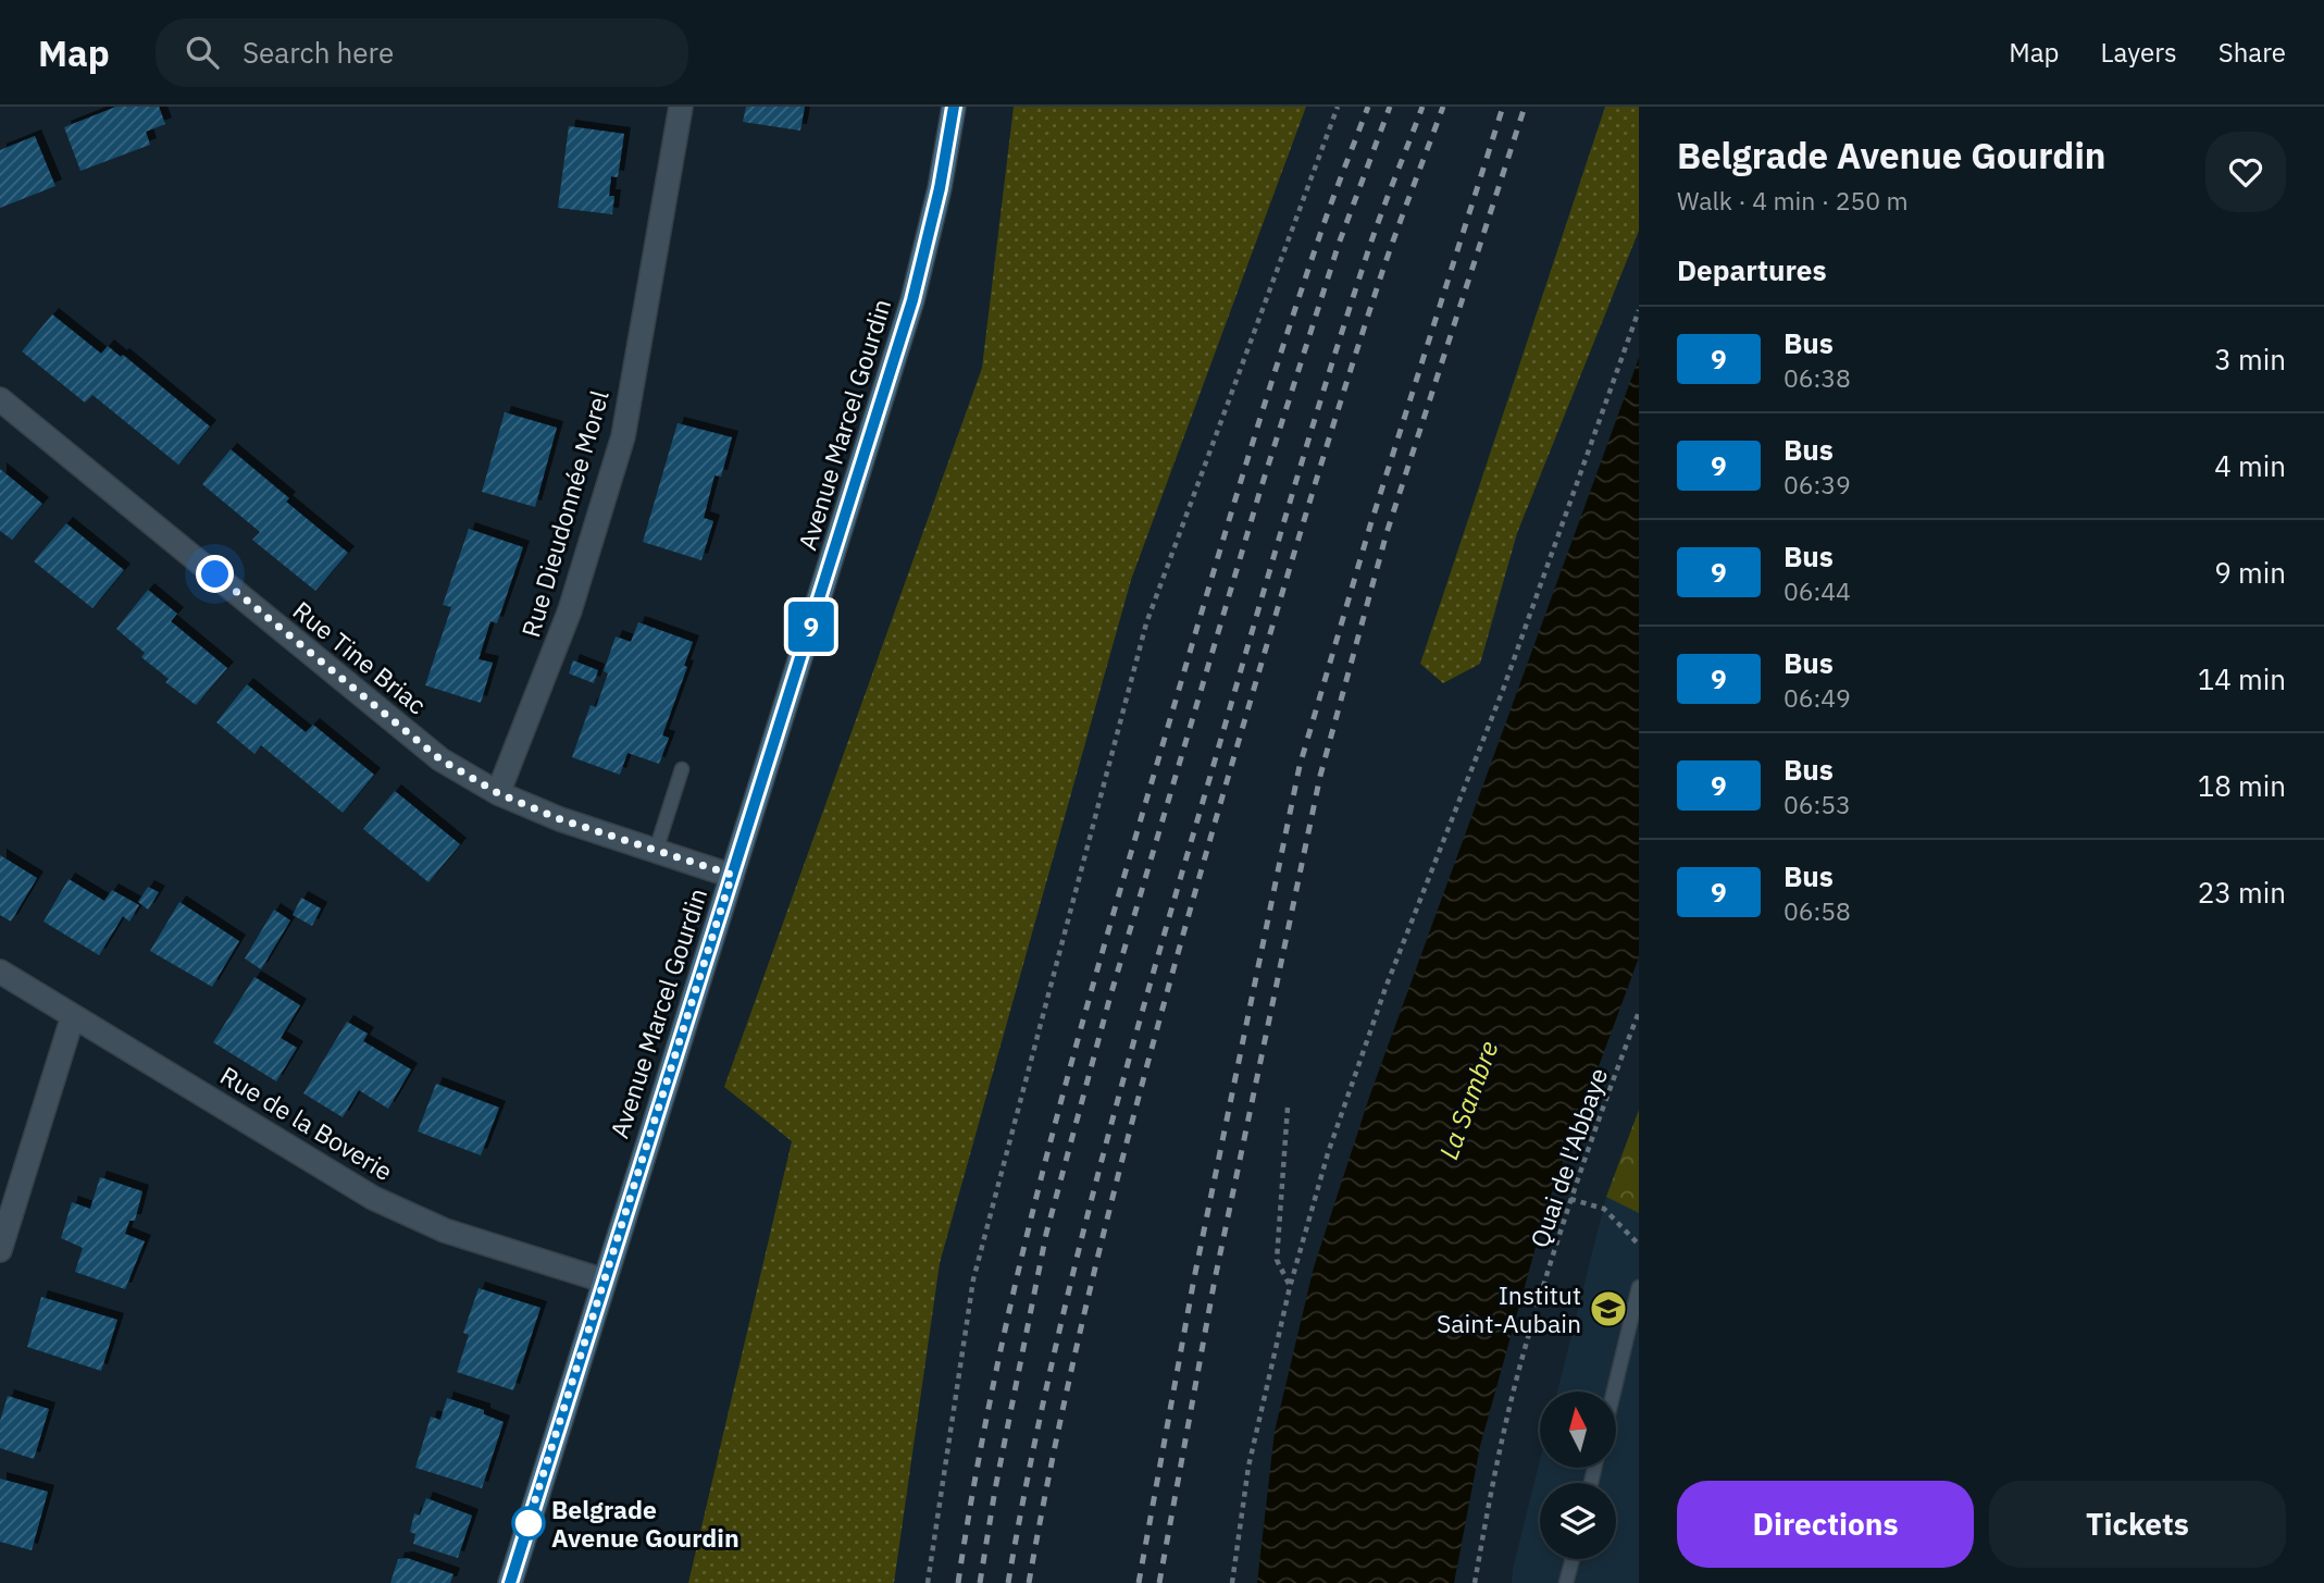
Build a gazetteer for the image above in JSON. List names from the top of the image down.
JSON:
{
  "streets": {
    "street": [
      "Avenue Marcel Gourdin",
      "Rue Dieudonnée Morel",
      "Rue Tine Briac",
      "Rue de la Boverie"
    ],
    "path": ["Quai de l'Abbaye"]
  },
  "crossings": [
    ["Avenue Marcel Gourdin", "Rue Tine Briac"],
    ["Avenue Marcel Gourdin", "Rue de la Boverie"],
    ["Rue Dieudonnée Morel", "Rue Tine Briac"]
  ],
  "water": ["La Sambre"],
  "places": {
    "school or university": ["Institut Saint-Aubain"],
    "other": ["Belgrade Avenue Gourdin"]
  },
  "lines": ["bus line 9"],
  "north": "top",
  "page": {
    "header": "Map",
    "search": "Search here",
    "nav": ["Map", "Layers", "Share"],
    "on_map": "9",
    "heading": [
      ["Belgrade Avenue Gourdin", "Walk · 4 min · 250 m"],
      "Departures"
    ],
    "list": [
      {
        "mark": "9",
        "name": "Bus",
        "note": "06:38",
        "value": "3 min"
      },
      {
        "mark": "9",
        "name": "Bus",
        "note": "06:39",
        "value": "4 min"
      },
      {
        "mark": "9",
        "name": "Bus",
        "note": "06:44",
        "value": "9 min"
      },
      {
        "mark": "9",
        "name": "Bus",
        "note": "06:49",
        "value": "14 min"
      },
      {
        "mark": "9",
        "name": "Bus",
        "note": "06:53",
        "value": "18 min"
      },
      {
        "mark": "9",
        "name": "Bus",
        "note": "06:58",
        "value": "23 min"
      }
    ],
    "buttons": ["Directions", "Tickets"]
  }
}
